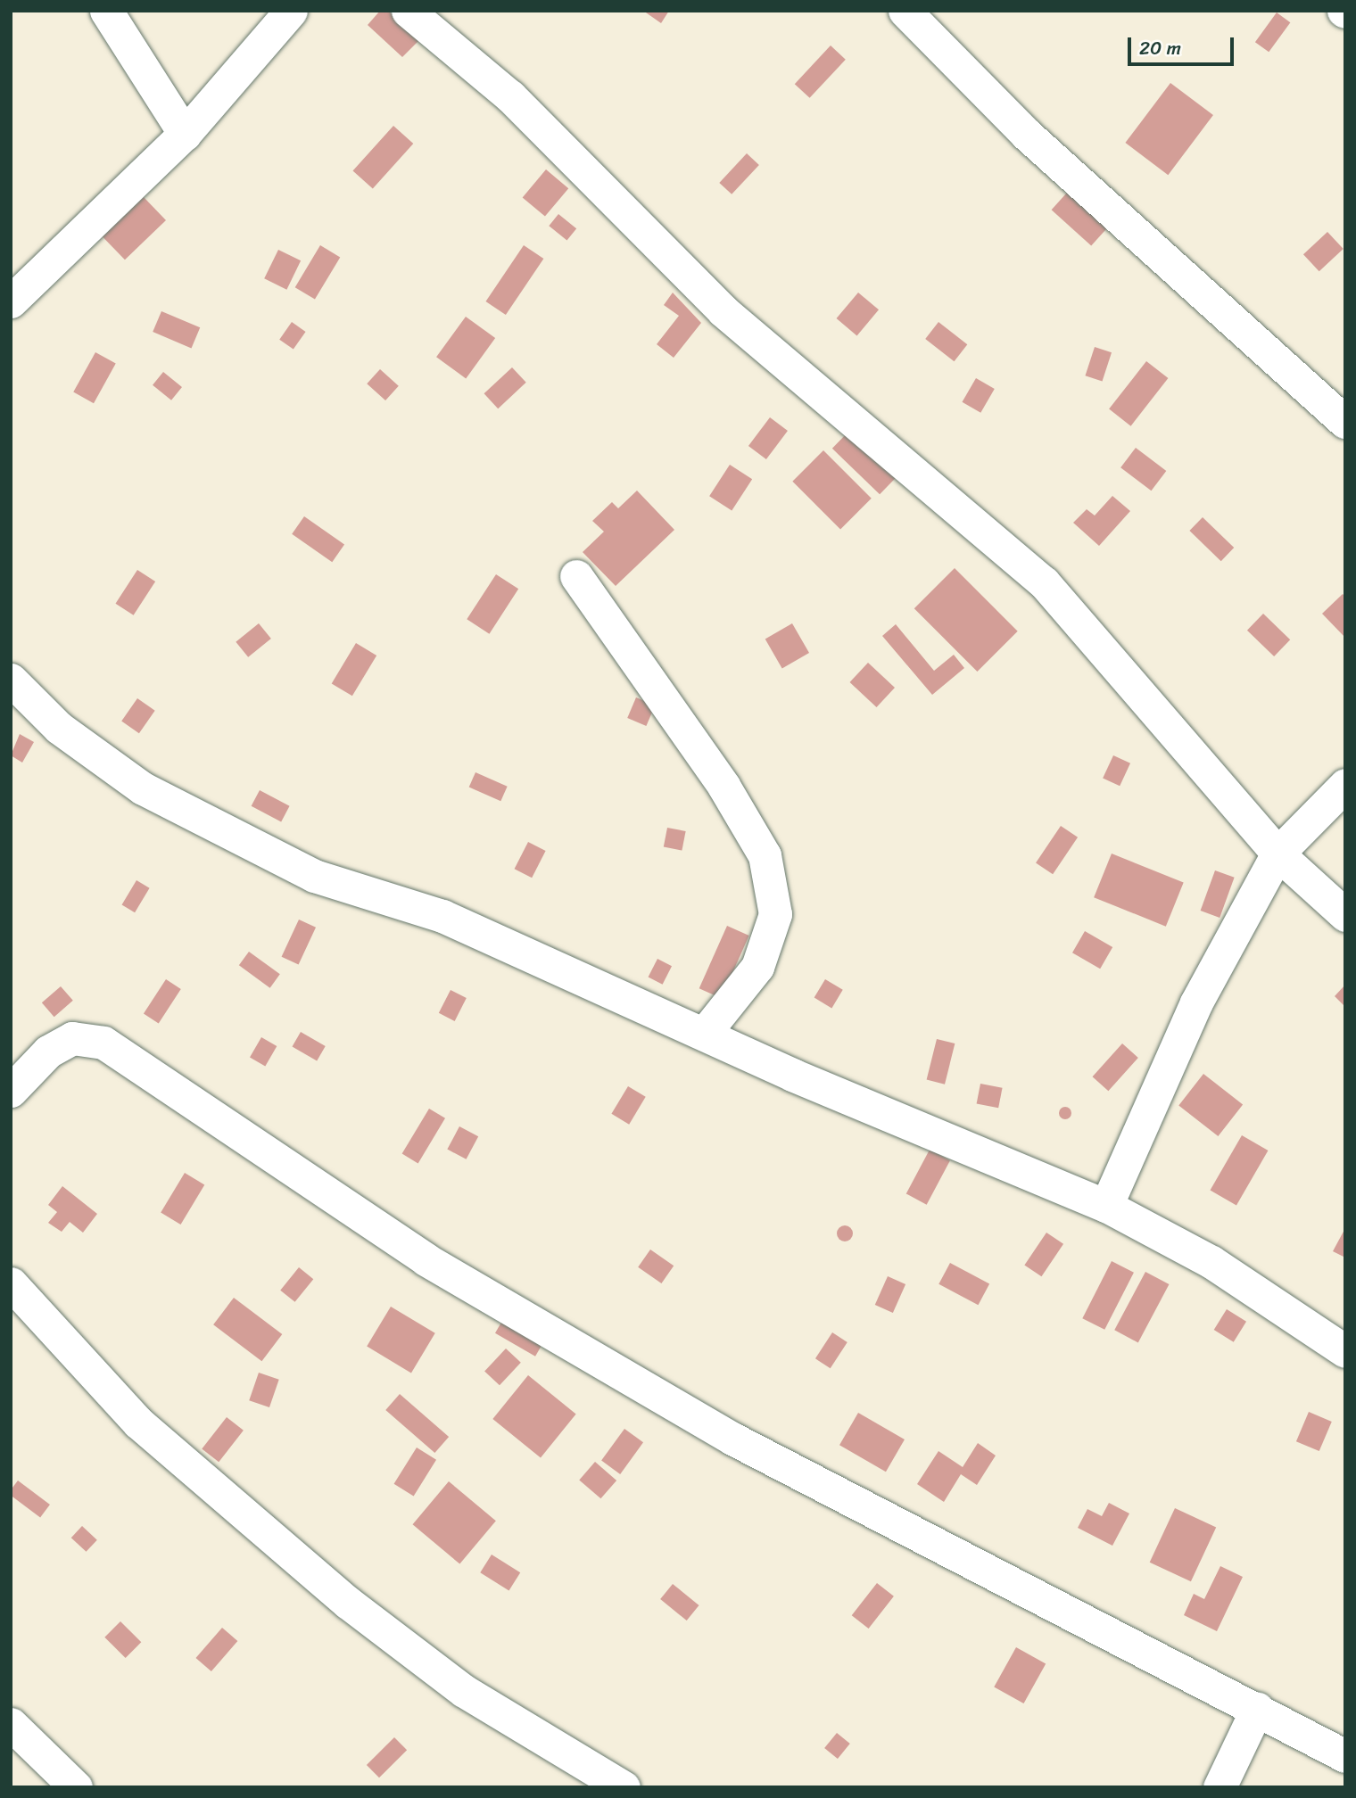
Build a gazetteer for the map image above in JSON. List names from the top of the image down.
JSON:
{
  "scale_bar": "20 m"
}
